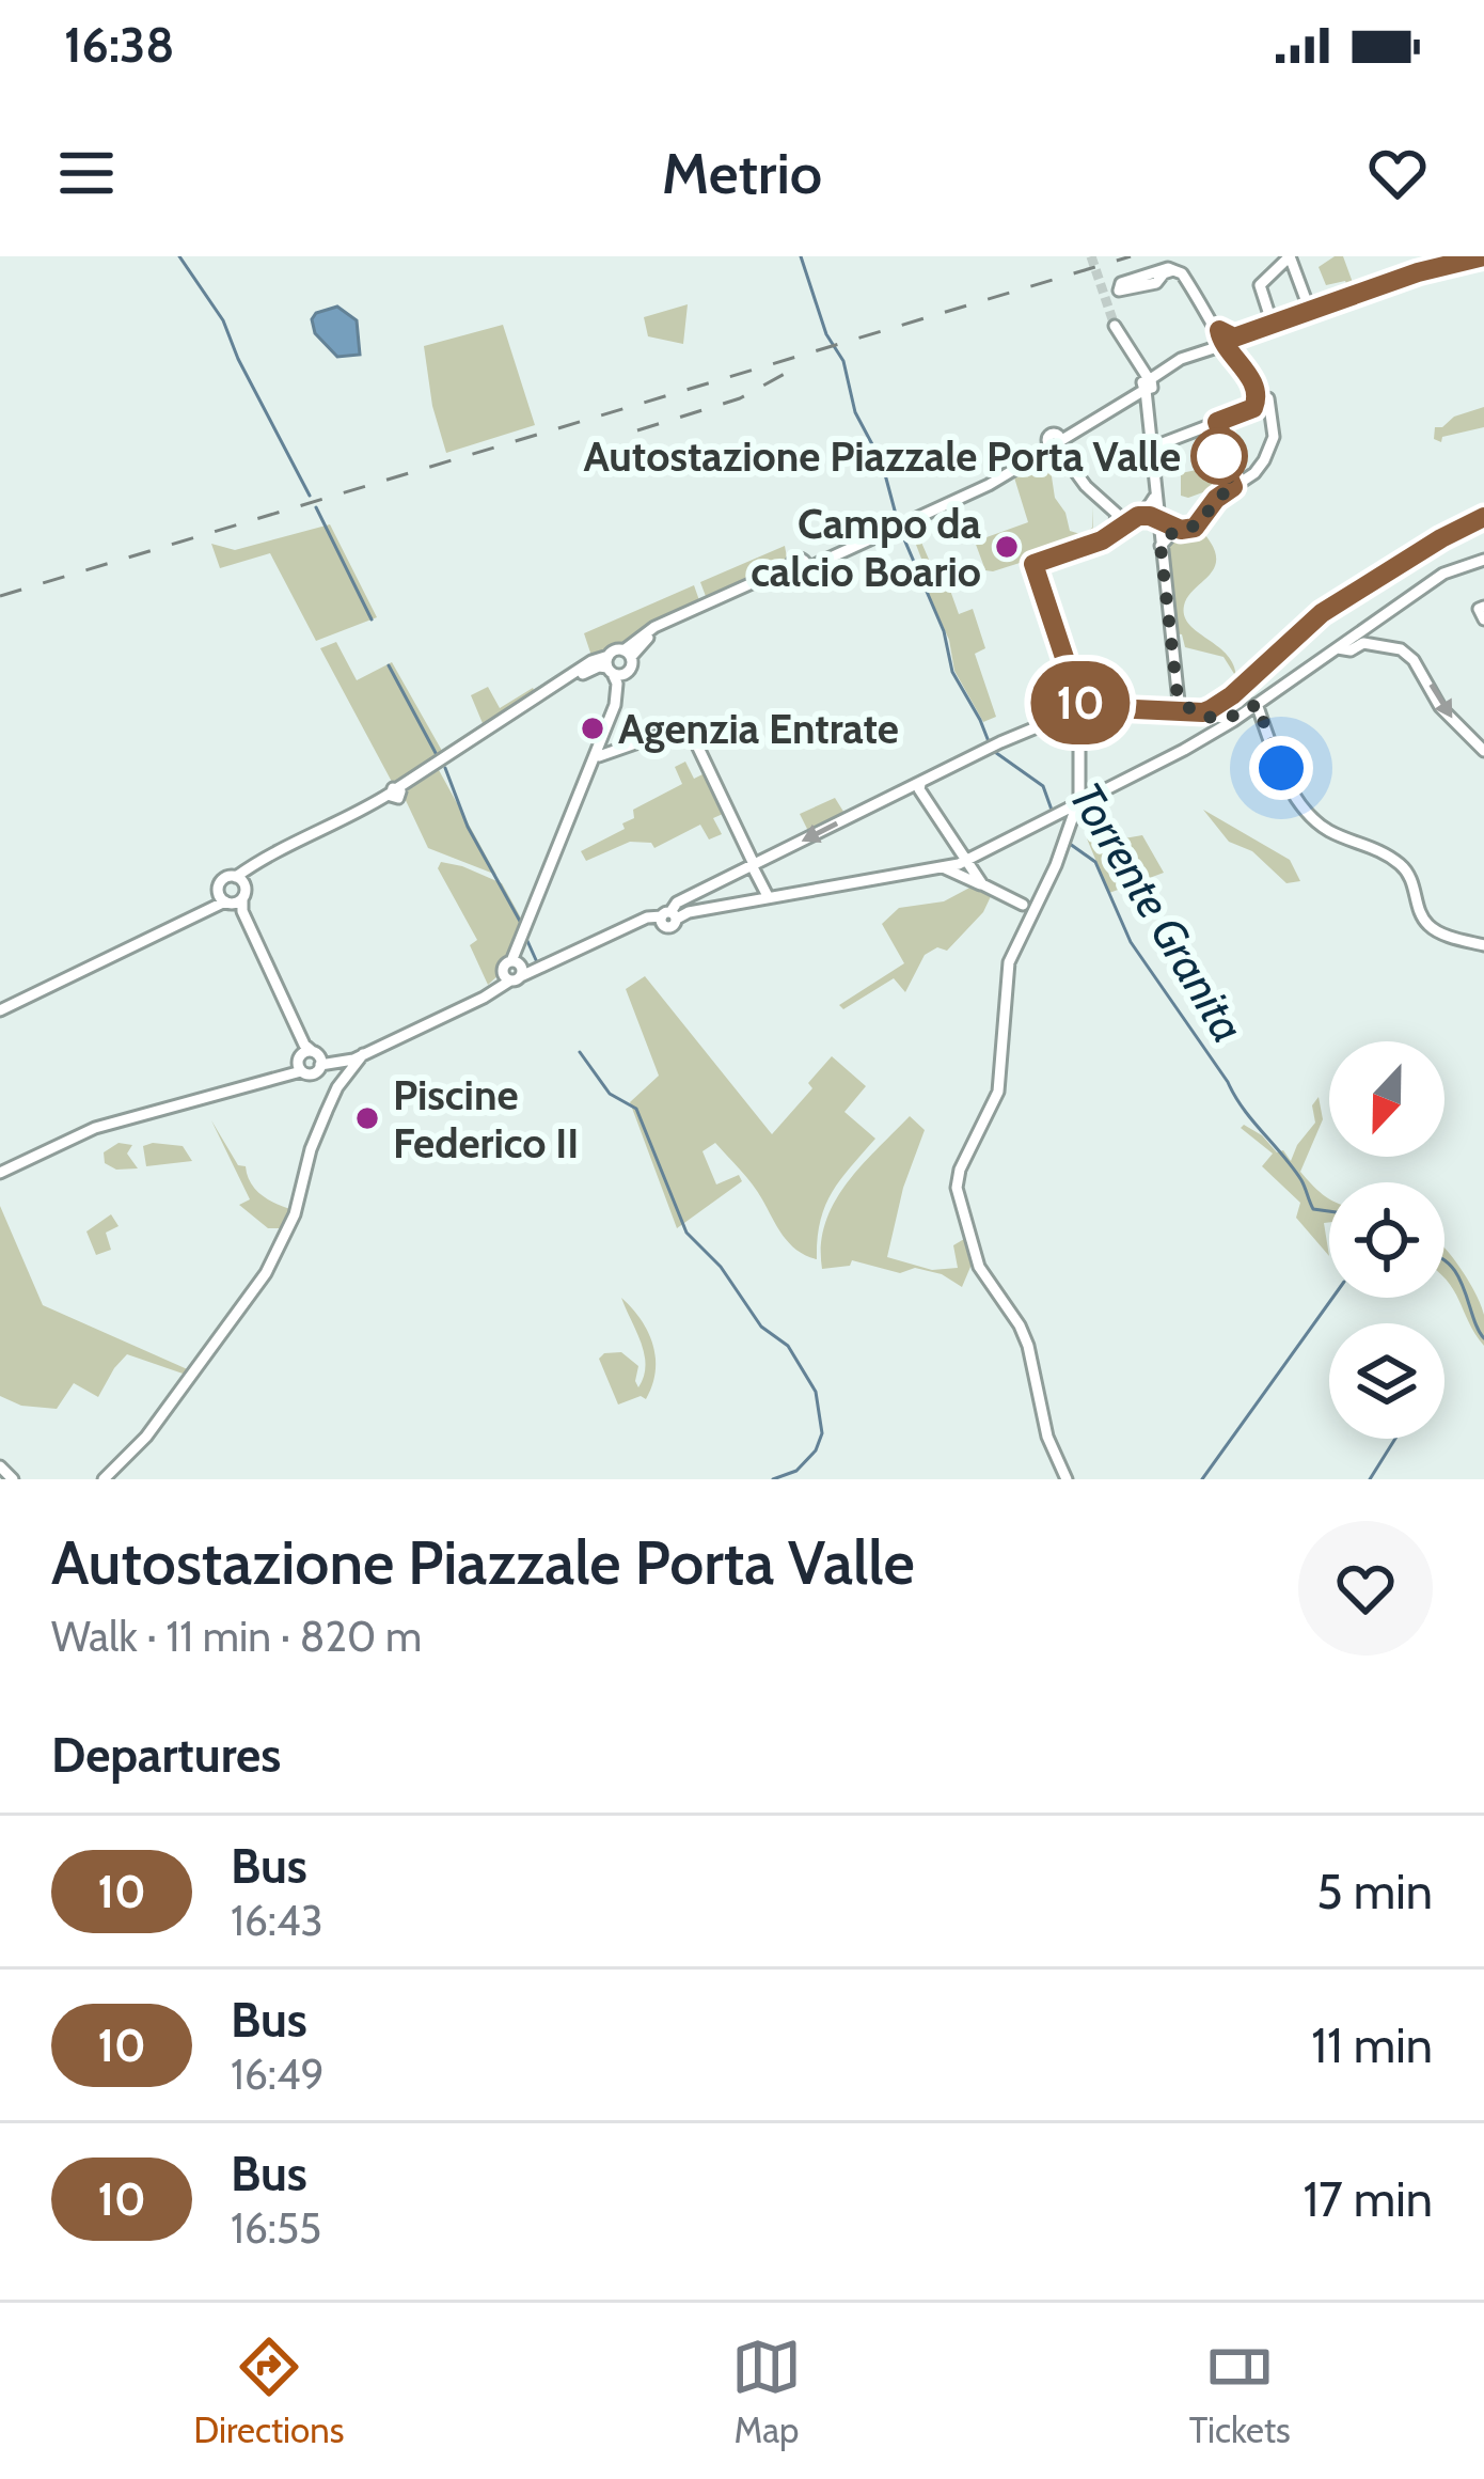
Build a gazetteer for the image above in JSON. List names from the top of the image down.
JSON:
{
  "water": ["Torrente Granita"],
  "places": [
    "Autostazione Piazzale Porta Valle",
    "Campo da calcio Boario",
    "Agenzia Entrate",
    "Piscine Federico II"
  ],
  "lines": ["bus line 10"],
  "north": "bottom",
  "page": {
    "status": "16:38",
    "header": "Metrio",
    "on_map": "10",
    "heading": [
      ["Autostazione Piazzale Porta Valle", "Walk · 11 min · 820 m"],
      "Departures"
    ],
    "list": [
      {
        "mark": "10",
        "name": "Bus",
        "note": "16:43",
        "value": "5 min"
      },
      {
        "mark": "10",
        "name": "Bus",
        "note": "16:49",
        "value": "11 min"
      },
      {
        "mark": "10",
        "name": "Bus",
        "note": "16:55",
        "value": "17 min"
      }
    ],
    "tabs": ["Directions", "Map", "Tickets"]
  }
}
